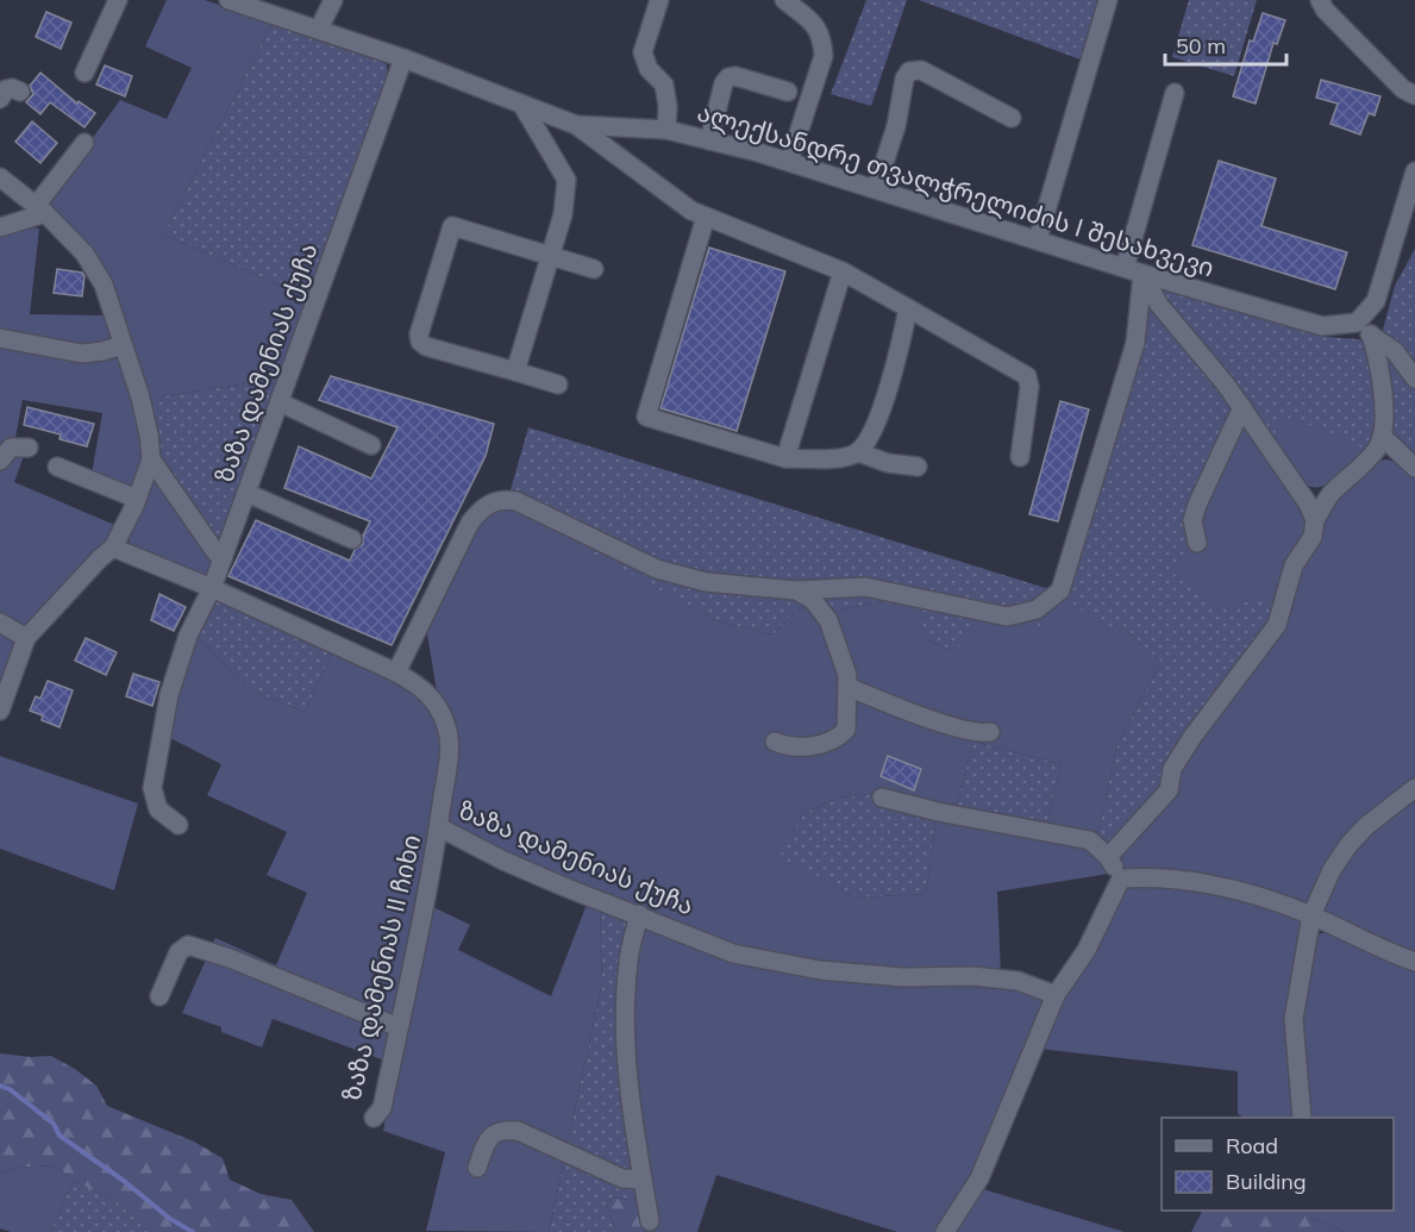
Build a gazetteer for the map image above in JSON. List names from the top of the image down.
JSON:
{
  "streets": {
    "street": ["ალექსანდრე თვალჭრელიძის I შესახვევი", "ზაზა დამენიას ქუჩა", "ზაზა დამენიას II ჩიხი"]
  },
  "crossings": [
    ["ალექსანდრე თვალჭრელიძის I შესახვევი", "ზაზა დამენიას ქუჩა"],
    ["ზაზა დამენიას ქუჩა", "ზაზა დამენიას II ჩიხი"]
  ],
  "legend": ["Road", "Building"],
  "scale_bar": "50 m"
}
